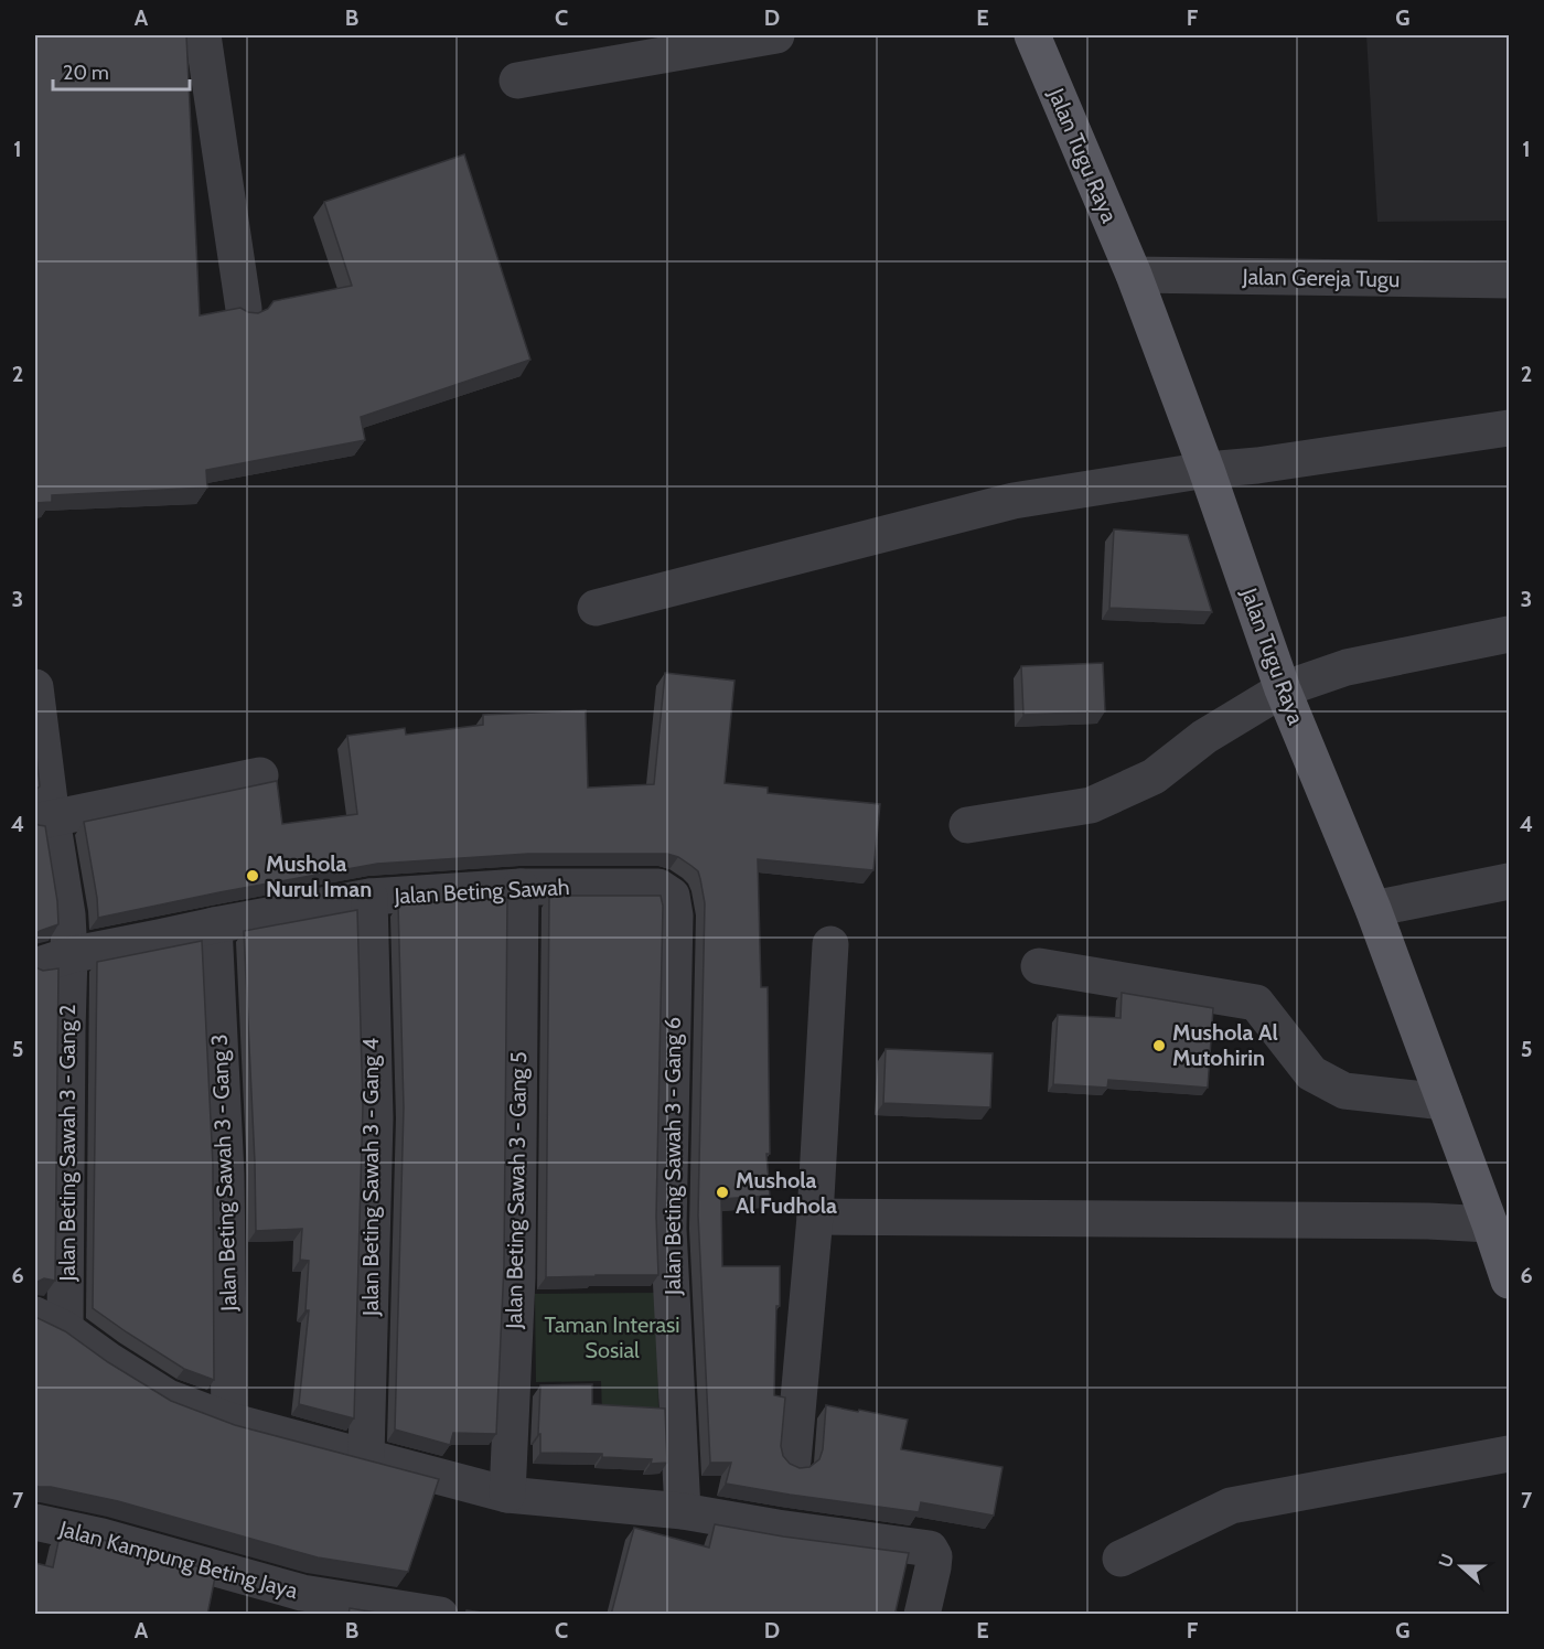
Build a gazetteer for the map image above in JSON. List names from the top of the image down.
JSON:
{
  "streets": {
    "main road": ["Jalan Tugu Raya"],
    "street": [
      "Jalan Gereja Tugu",
      "Jalan Beting Sawah",
      "Jalan Beting Sawah 3 - Gang 2",
      "Jalan Beting Sawah 3 - Gang 6",
      "Jalan Beting Sawah 3 - Gang 3",
      "Jalan Beting Sawah 3 - Gang 4",
      "Jalan Beting Sawah 3 - Gang 5",
      "Jalan Kampung Beting Jaya"
    ]
  },
  "crossings": [
    ["Jalan Tugu Raya", "Jalan Gereja Tugu"],
    ["Jalan Beting Sawah", "Jalan Beting Sawah 3 - Gang 2"],
    ["Jalan Beting Sawah", "Jalan Beting Sawah 3 - Gang 6"],
    ["Jalan Beting Sawah", "Jalan Beting Sawah 3 - Gang 3"],
    ["Jalan Beting Sawah", "Jalan Beting Sawah 3 - Gang 4"],
    ["Jalan Beting Sawah", "Jalan Beting Sawah 3 - Gang 5"]
  ],
  "parks": ["Taman Interasi Sosial"],
  "places": ["Mushola Nurul Iman", "Mushola Al Mutohirin", "Mushola Al Fudhola"],
  "scale_bar": "20 m",
  "north": "left",
  "grid": {
    "columns": [
      "A",
      "B",
      "C",
      "D",
      "E",
      "F",
      "G"
    ],
    "rows": [
      "1",
      "2",
      "3",
      "4",
      "5",
      "6",
      "7"
    ]
  }
}
